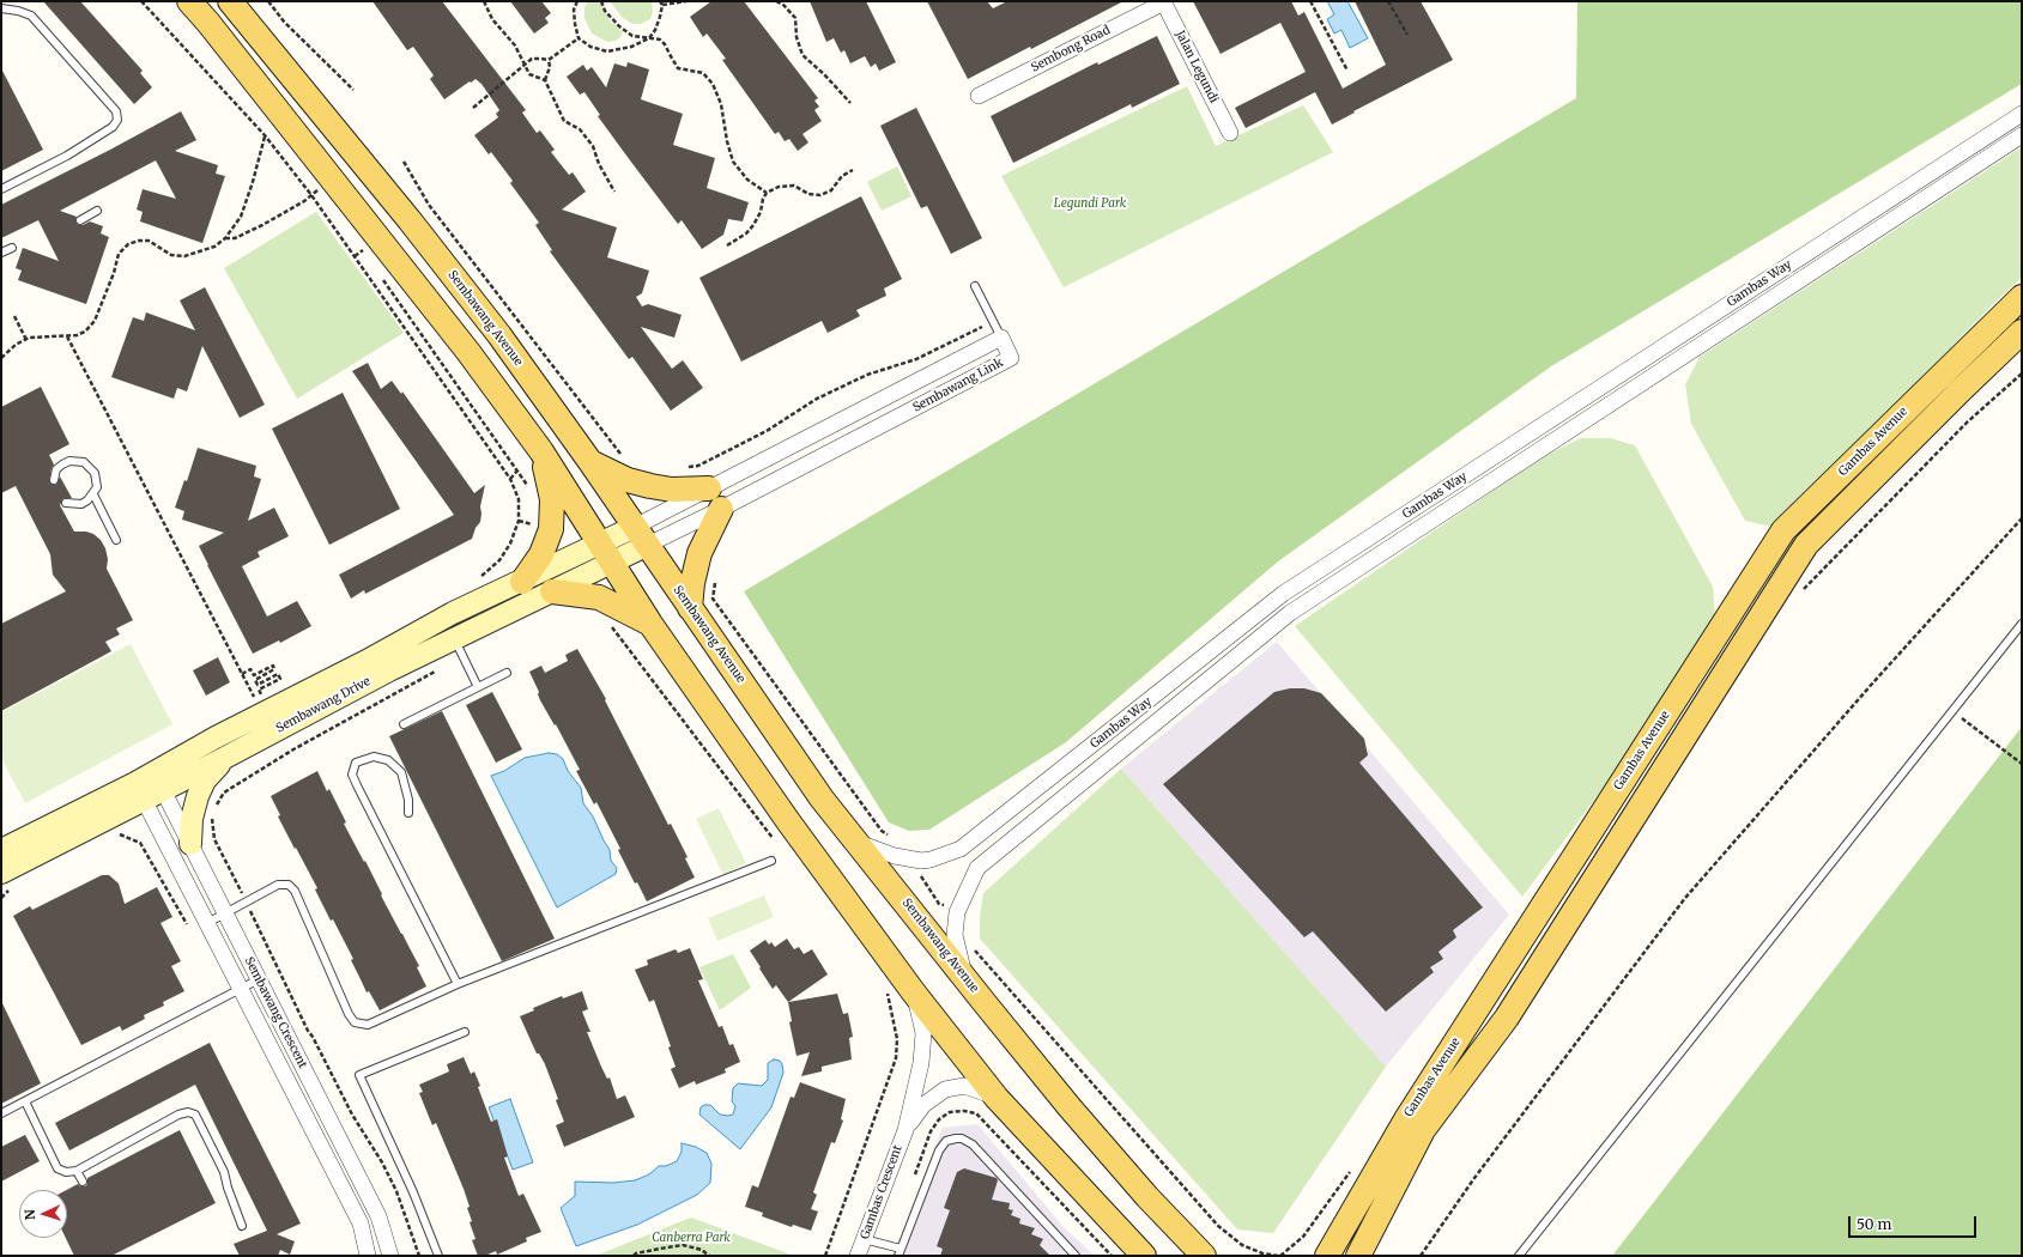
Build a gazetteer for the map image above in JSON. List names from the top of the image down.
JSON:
{
  "streets": {
    "main road": ["Sembawang Avenue", "Gambas Avenue", "Sembawang Drive"],
    "street": [
      "Sembong Road",
      "Jalan Legundi",
      "Gambas Way",
      "Sembawang Link",
      "Sembawang Crescent",
      "Gambas Crescent"
    ]
  },
  "crossings": [
    ["Sembong Road", "Jalan Legundi"],
    ["Gambas Way", "Sembawang Avenue"],
    ["Sembawang Avenue", "Sembawang Link"],
    ["Sembawang Avenue", "Sembawang Drive"],
    ["Sembawang Link", "Sembawang Drive"],
    ["Sembawang Drive", "Sembawang Crescent"]
  ],
  "parks": ["Legundi Park", "Canberra Park"],
  "scale_bar": "50 m",
  "north": "left"
}
